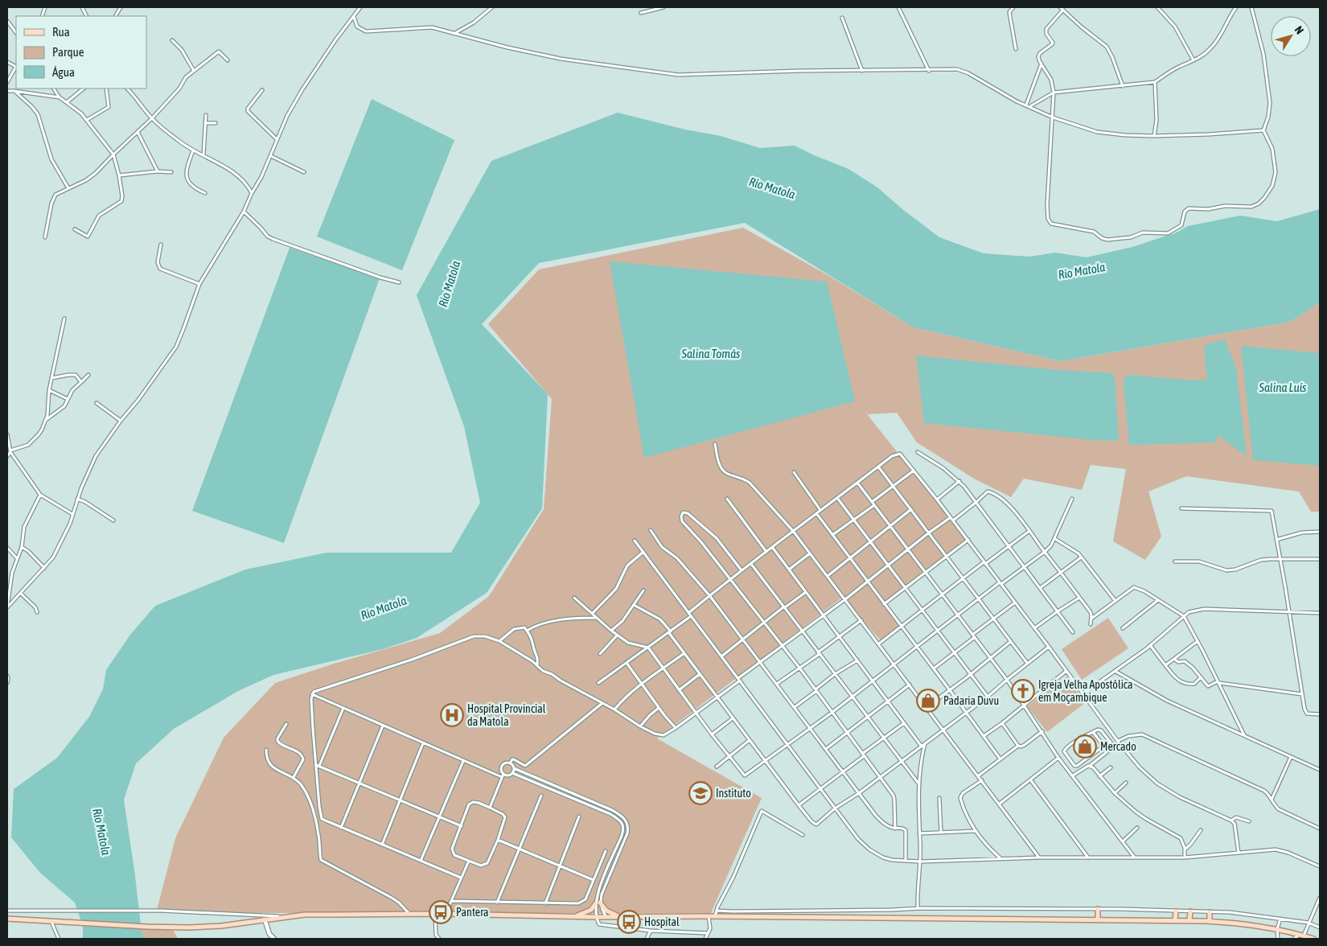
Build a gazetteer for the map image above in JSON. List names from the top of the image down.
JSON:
{
  "water": ["Rio Matola", "Salina Tomás", "Salina Luís"],
  "places": {
    "church": ["Igreja Velha Apostólica em Moçambique"],
    "shop": ["Padaria Duvu", "Mercado"],
    "hospital": ["Hospital Provincial da Matola"],
    "school or university": ["Instituto"],
    "bus stop": ["Pantera", "Hospital"]
  },
  "legend": ["Rua", "Parque", "Água"],
  "north": "top right"
}
